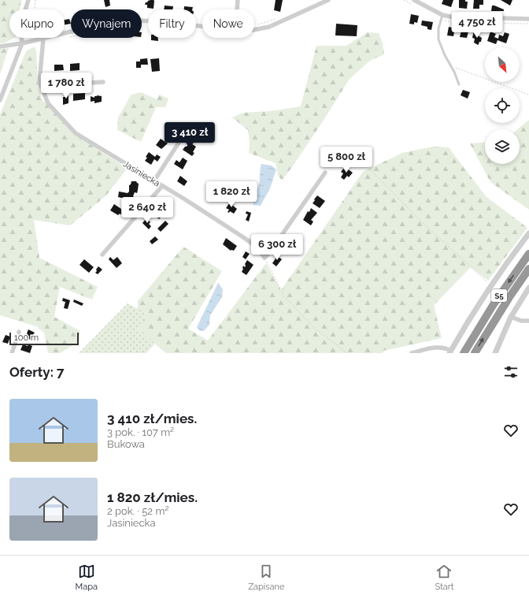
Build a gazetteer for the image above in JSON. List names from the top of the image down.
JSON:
{
  "streets": {
    "highway": ["S5"],
    "street": ["Jasiniecka"]
  },
  "scale_bar": "100 m",
  "north": "bottom right",
  "page": {
    "chip": [
      "Kupno",
      "Wynajem",
      "Filtry",
      "Nowe"
    ],
    "price": [
      "4 750 zł",
      "1 780 zł",
      "3 410 zł",
      "5 800 zł",
      "1 820 zł",
      "2 640 zł",
      "6 300 zł"
    ],
    "scale": "100 m",
    "heading": "Oferty: 7",
    "list": [
      {
        "name": "3 410 zł/mies.",
        "note": "3 pok. · 107 m² · Bukowa"
      },
      {
        "name": "1 820 zł/mies.",
        "note": "2 pok. · 52 m² · Jasiniecka"
      }
    ],
    "tabs": ["Mapa", "Zapisane", "Start"]
  }
}
